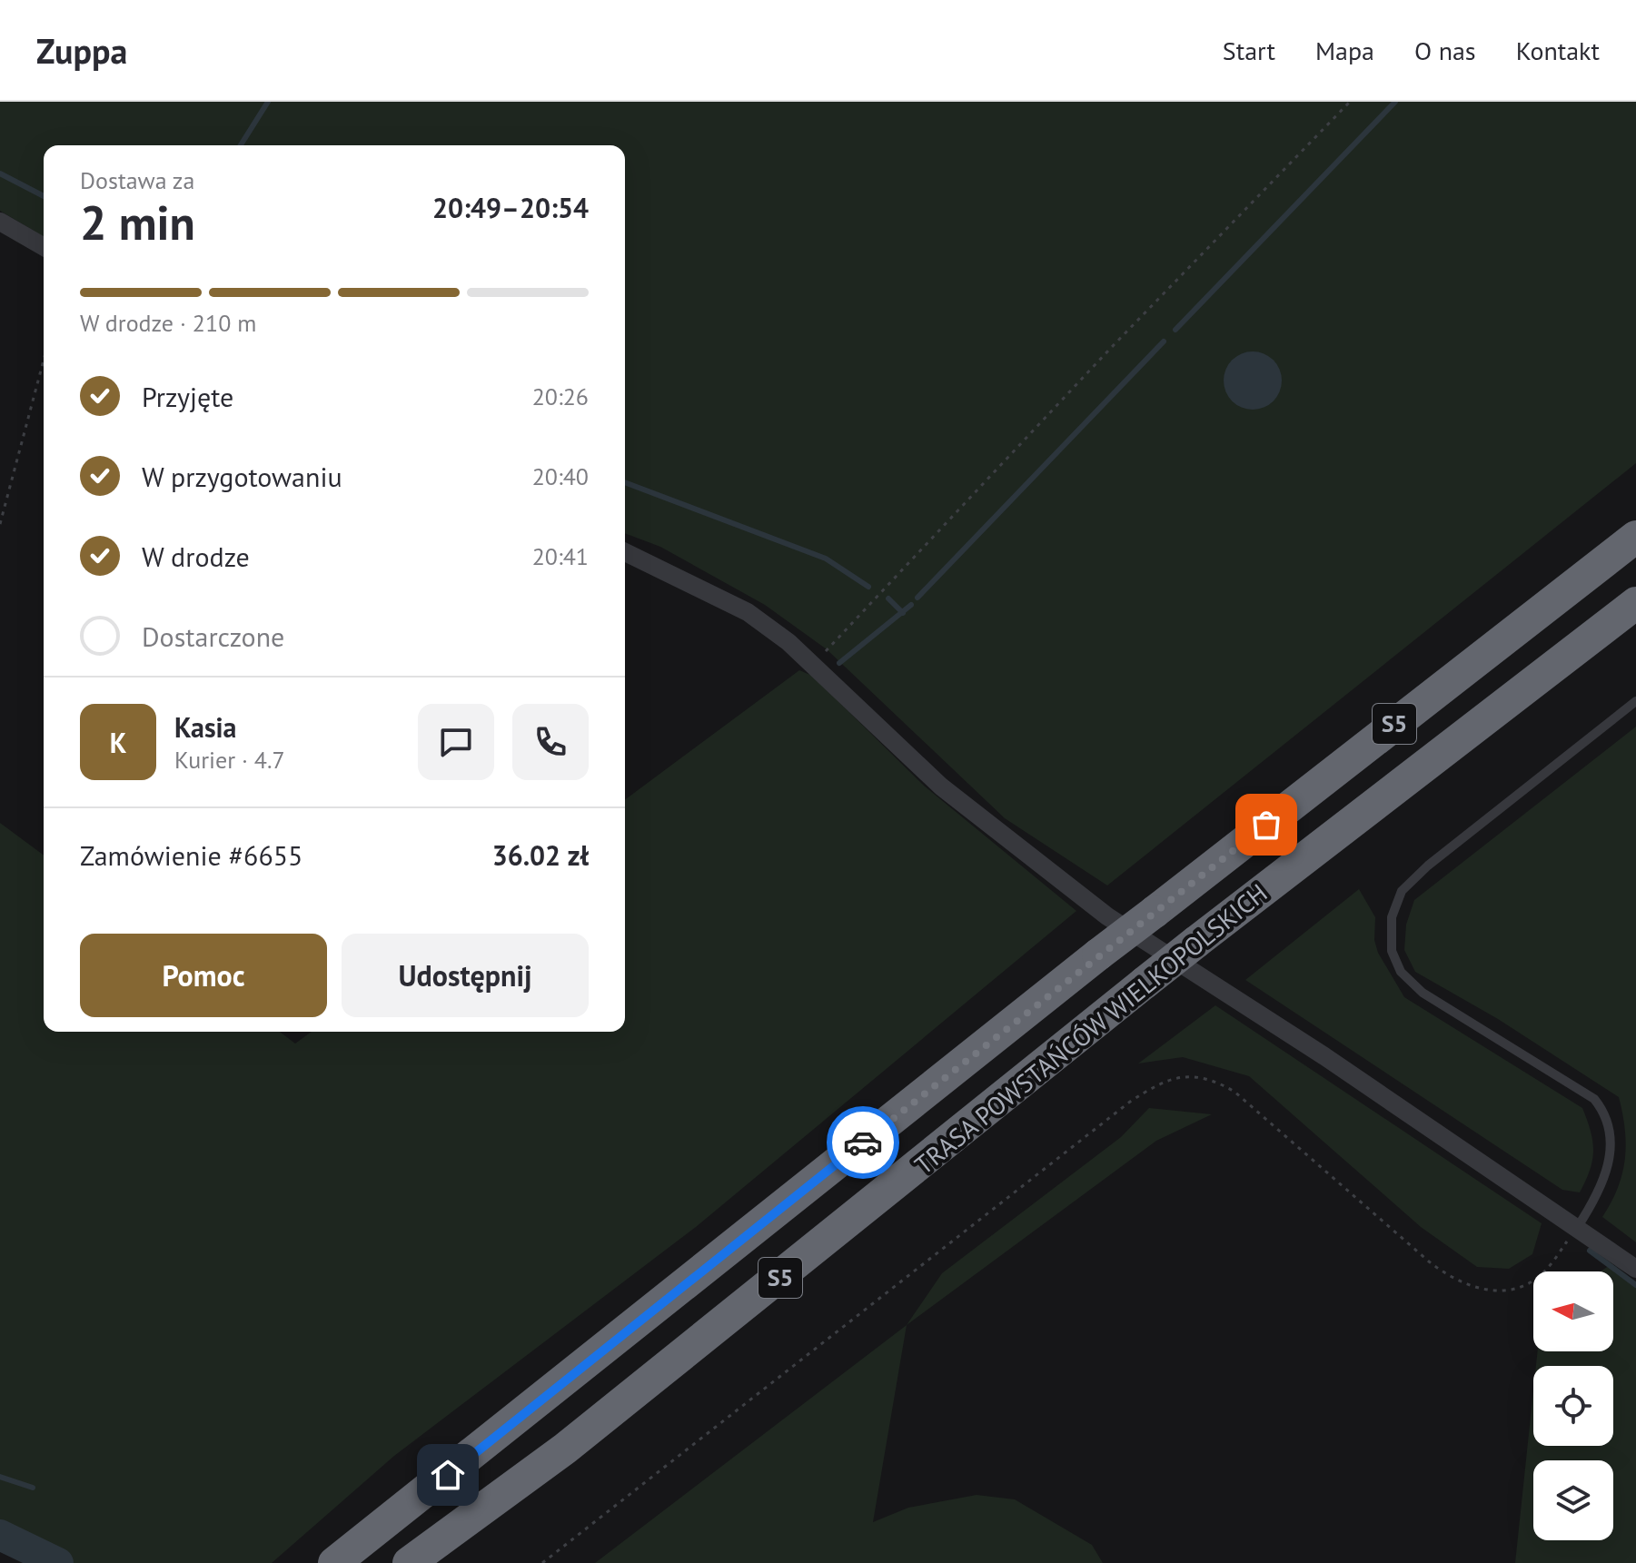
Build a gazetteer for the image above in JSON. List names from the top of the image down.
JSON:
{
  "streets": {
    "highway": ["S5", "TRASA POWSTAŃCÓW WIELKOPOLSKICH"]
  },
  "north": "left",
  "page": {
    "header": "Zuppa",
    "nav": [
      "Start",
      "Mapa",
      "O nas",
      "Kontakt"
    ],
    "heading": ["2 min", "Dostawa za", "20:49–20:54"],
    "panel": [
      "Kasia",
      "Kurier · 4.7",
      "Zamówienie #6655",
      "36.02 zł"
    ],
    "bar": "W drodze · 210 m",
    "list": [
      ["Przyjęte", "20:26"],
      ["W przygotowaniu", "20:40"],
      ["W drodze", "20:41"],
      "Dostarczone"
    ],
    "round": "K",
    "buttons": ["Pomoc", "Udostępnij"]
  }
}
